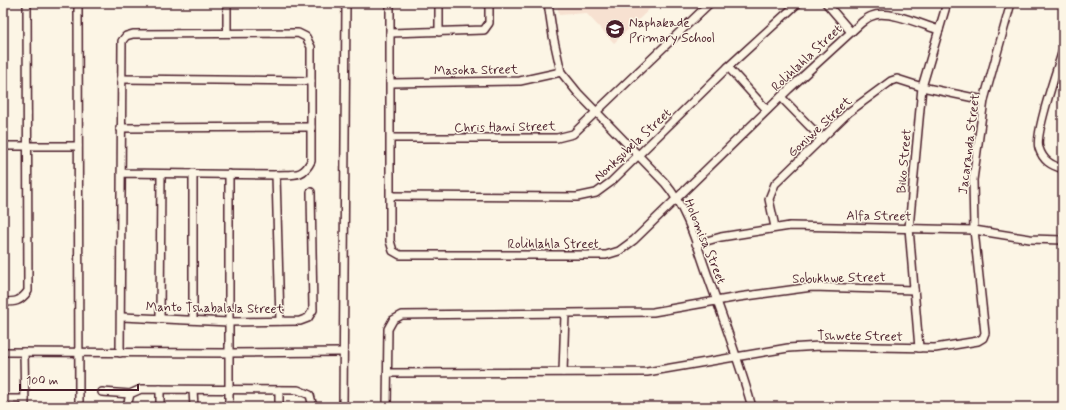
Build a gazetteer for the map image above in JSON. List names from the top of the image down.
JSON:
{
  "streets": {
    "street": [
      "Rolihlahla Street",
      "Masoka Street",
      "Chris Hani Street",
      "Goniwe Street",
      "Nonkqubela Street",
      "Jacaranda Street",
      "Biko Street",
      "Alfa Street",
      "Holomisa Street",
      "Sobukhwe Street",
      "Manto Tshabalala Street",
      "Tshwete Street"
    ]
  },
  "crossings": [
    ["Rolihlahla Street", "Masoka Street"],
    ["Rolihlahla Street", "Chris Hani Street"],
    ["Rolihlahla Street", "Nonkqubela Street"],
    ["Rolihlahla Street", "Biko Street"],
    ["Rolihlahla Street", "Holomisa Street"],
    ["Masoka Street", "Holomisa Street"],
    ["Chris Hani Street", "Holomisa Street"],
    ["Goniwe Street", "Jacaranda Street"],
    ["Goniwe Street", "Biko Street"],
    ["Goniwe Street", "Alfa Street"],
    ["Nonkqubela Street", "Holomisa Street"],
    ["Jacaranda Street", "Alfa Street"],
    ["Jacaranda Street", "Tshwete Street"],
    ["Biko Street", "Alfa Street"],
    ["Biko Street", "Sobukhwe Street"],
    ["Biko Street", "Tshwete Street"],
    ["Alfa Street", "Holomisa Street"],
    ["Holomisa Street", "Sobukhwe Street"],
    ["Holomisa Street", "Tshwete Street"],
    ["Sobukhwe Street", "Tshwete Street"]
  ],
  "places": {
    "school or university": ["Naphakade Primary School"]
  },
  "scale_bar": "100 m"
}
